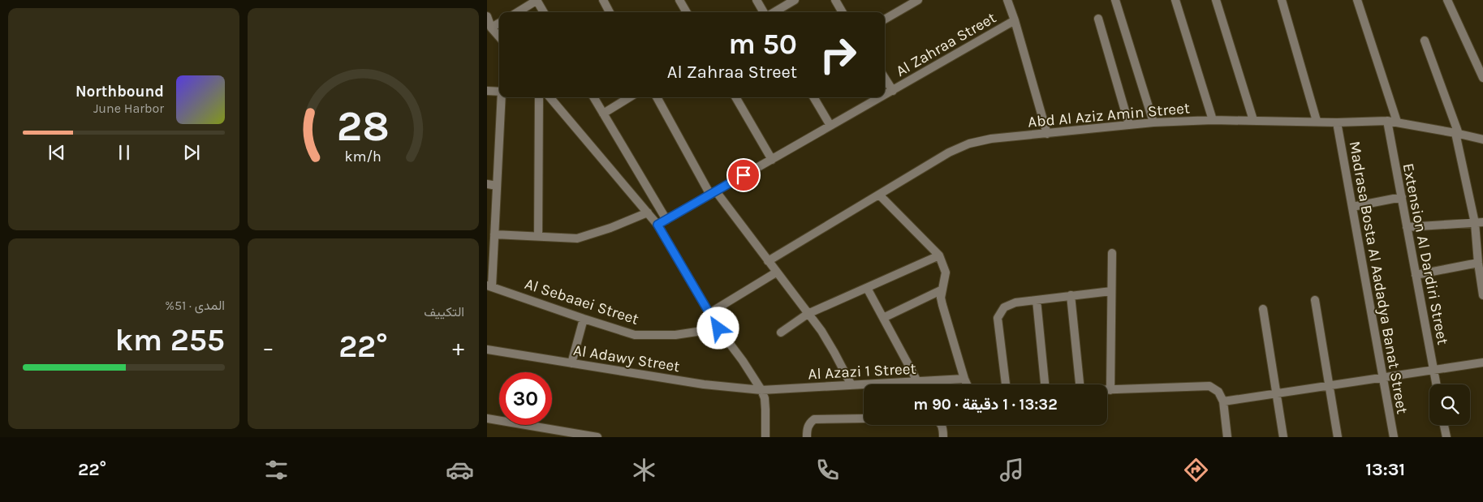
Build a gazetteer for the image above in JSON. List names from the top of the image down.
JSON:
{
  "streets": {
    "street": [
      "Al Zahraa Street",
      "Abd Al Aziz Amin Street",
      "Extension Al Dardiri Street",
      "Madrasa Bosta Al Aadadya Banat Street",
      "Al Sebaaei Street",
      "Al Adawy Street",
      "Al Azazi 1 Street"
    ]
  },
  "crossings": [
    ["Abd Al Aziz Amin Street", "Extension Al Dardiri Street"],
    ["Abd Al Aziz Amin Street", "Madrasa Bosta Al Aadadya Banat Street"],
    ["Al Adawy Street", "Al Azazi 1 Street"]
  ],
  "page": {
    "turn": ["50 m", "Al Zahraa Street"],
    "song": ["Northbound", "June Harbor"],
    "tile": [
      "التكييف",
      ["المدى · 51%", "255 km"]
    ],
    "heat": ["−", "22°", "+"],
    "limit": "30",
    "trip": "13:32 · 1 دقيقة · 90 m",
    "tabs": ["13:31", "22°"],
    "gauge": ["28", "km/h"]
  }
}
